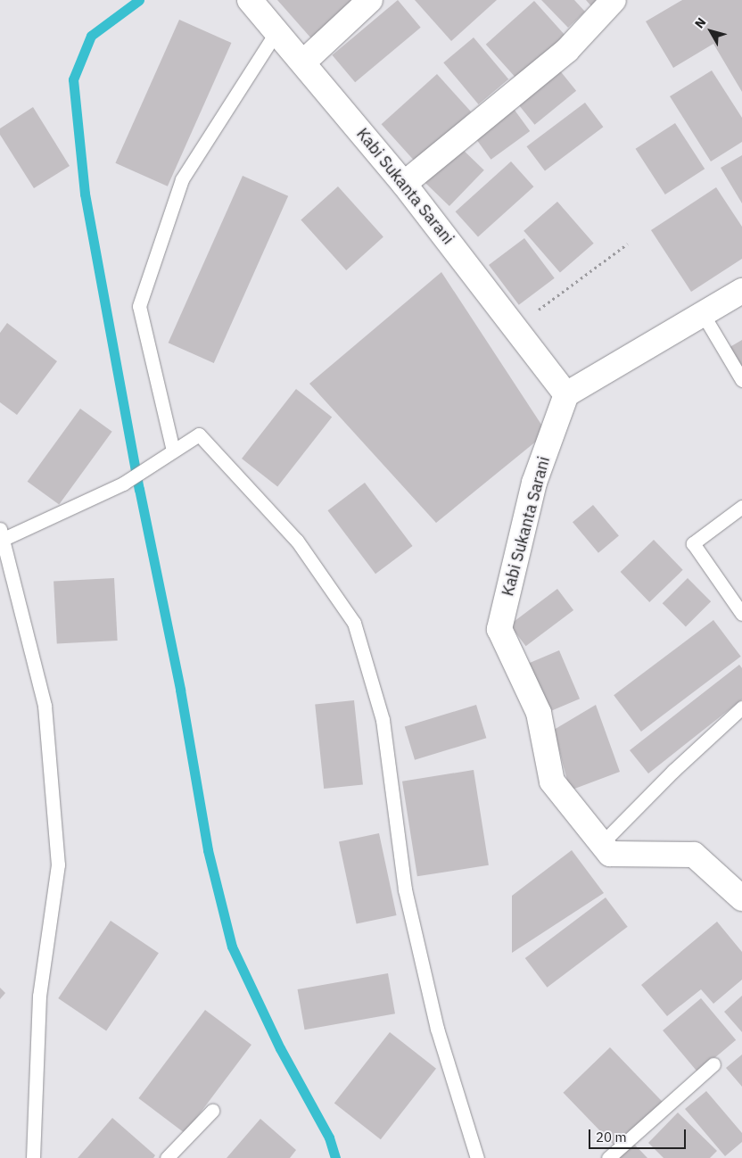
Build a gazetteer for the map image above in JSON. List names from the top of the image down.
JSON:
{
  "streets": {
    "street": ["Kabi Sukanta Sarani"]
  },
  "scale_bar": "20 m",
  "north": "top left"
}
